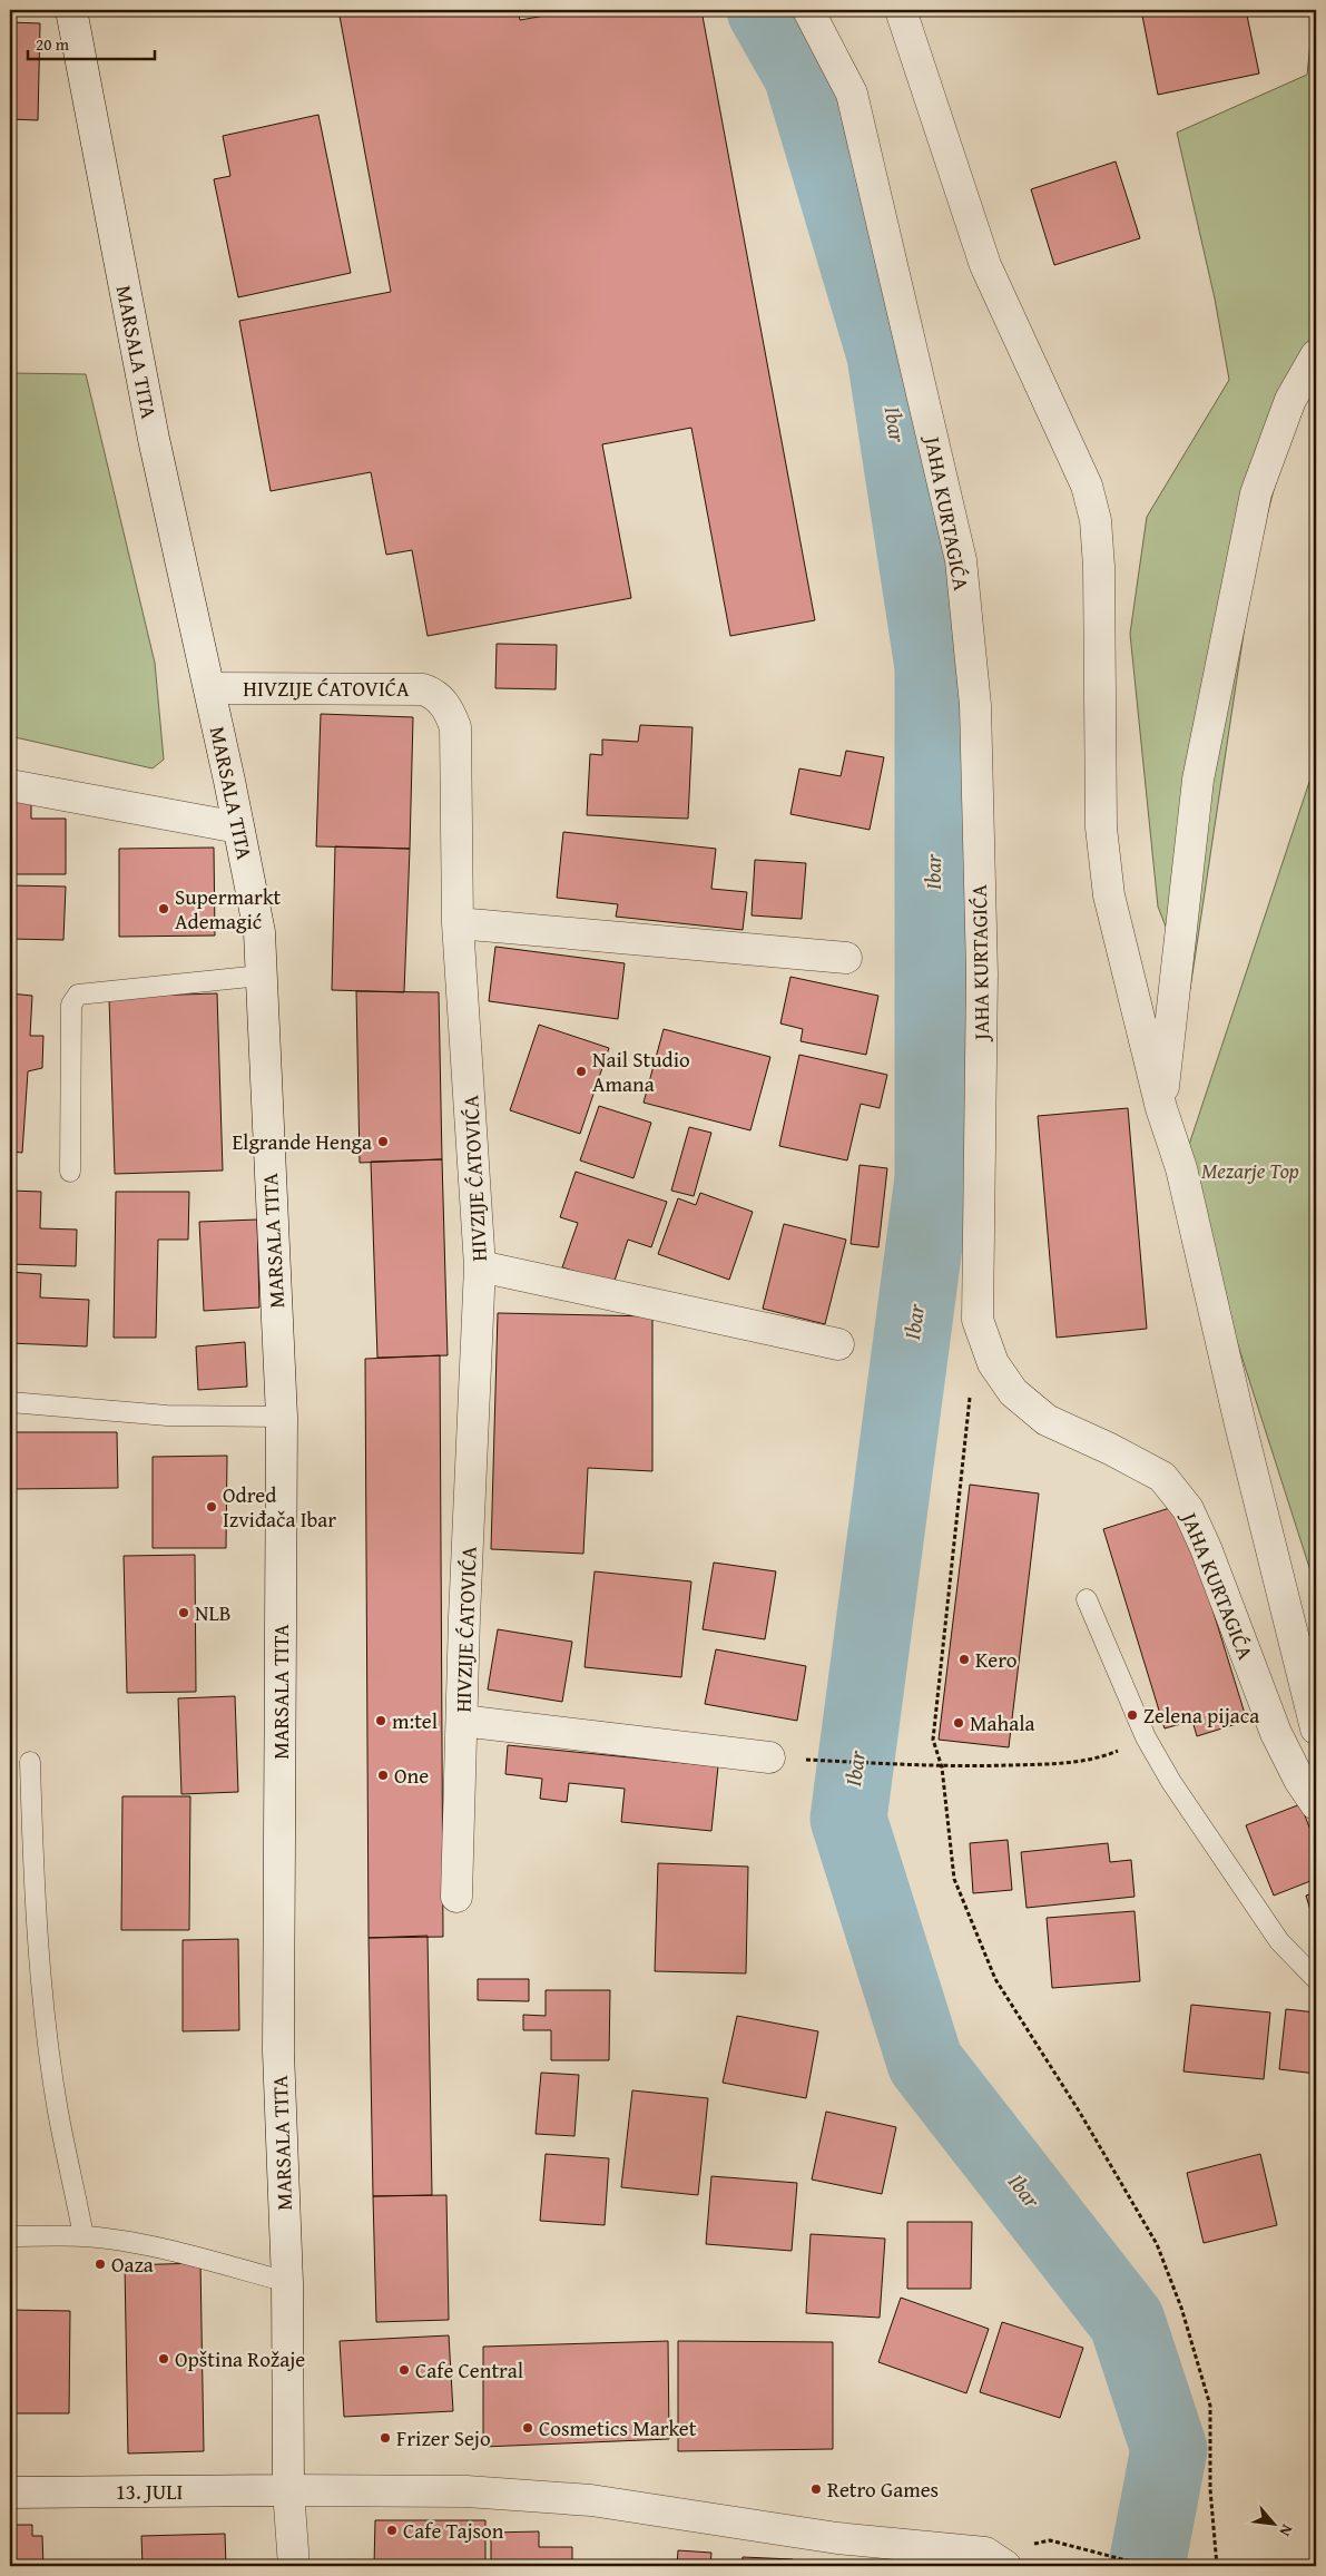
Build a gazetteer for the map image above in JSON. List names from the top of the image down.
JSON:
{
  "streets": {
    "street": [
      "MARSALA TITA",
      "JAHA KURTAGIĆA",
      "HIVZIJE ĆATOVIĆA",
      "13. JULI"
    ]
  },
  "crossings": [
    ["MARSALA TITA", "HIVZIJE ĆATOVIĆA"],
    ["MARSALA TITA", "13. JULI"]
  ],
  "water": ["Ibar"],
  "parks": ["Mezarje Top"],
  "places": [
    "Supermarkt Ademagić",
    "Nail Studio Amana",
    "Elgrande Henga",
    "Odred Izviđača Ibar",
    "NLB",
    "Kero",
    "Zelena pijaca",
    "m:tel",
    "Mahala",
    "One",
    "Oaza",
    "Opština Rožaje",
    "Cafe Central",
    "Cosmetics Market",
    "Frizer Sejo",
    "Retro Games",
    "Cafe Tajson"
  ],
  "scale_bar": "20 m",
  "north": "bottom right"
}
